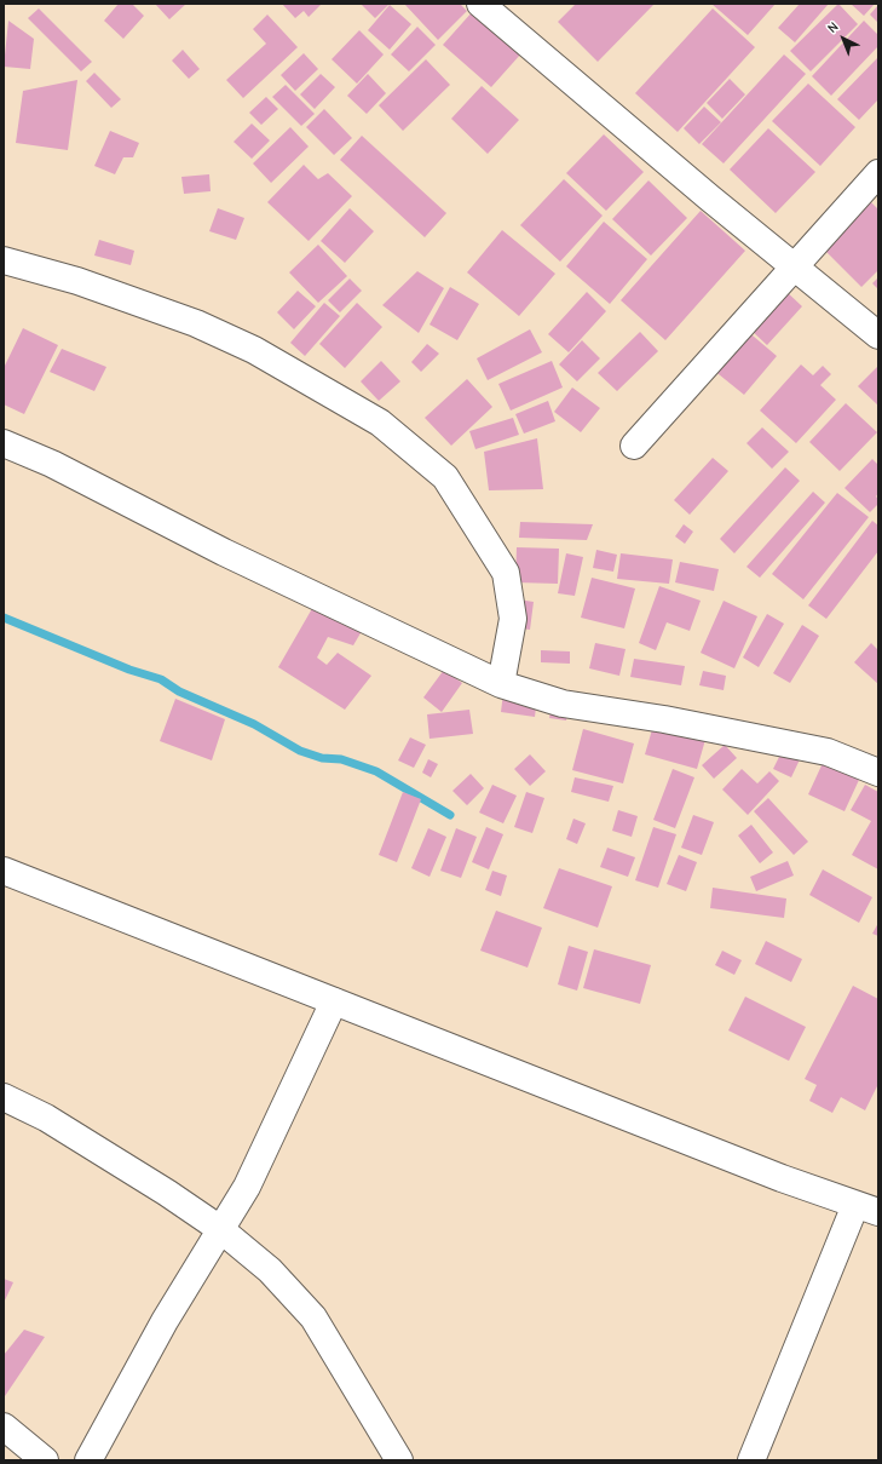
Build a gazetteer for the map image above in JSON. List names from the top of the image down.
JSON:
{
  "north": "top left"
}
